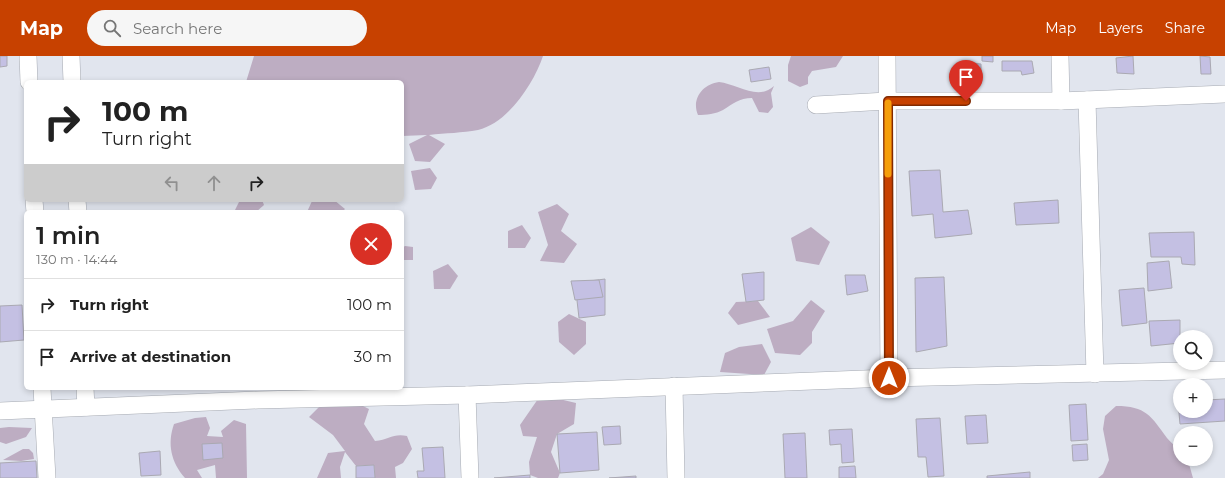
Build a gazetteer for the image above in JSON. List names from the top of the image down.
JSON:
{
  "page": {
    "header": "Map",
    "search": "Search here",
    "nav": ["Map", "Layers", "Share"],
    "turn": ["100 m", "Turn right"],
    "heading": ["1 min", "130 m · 14:44"],
    "list": [
      {
        "name": "Turn right",
        "value": "100 m"
      },
      {
        "name": "Arrive at destination",
        "value": "30 m"
      }
    ],
    "map_buttons": ["+", "−"]
  }
}
